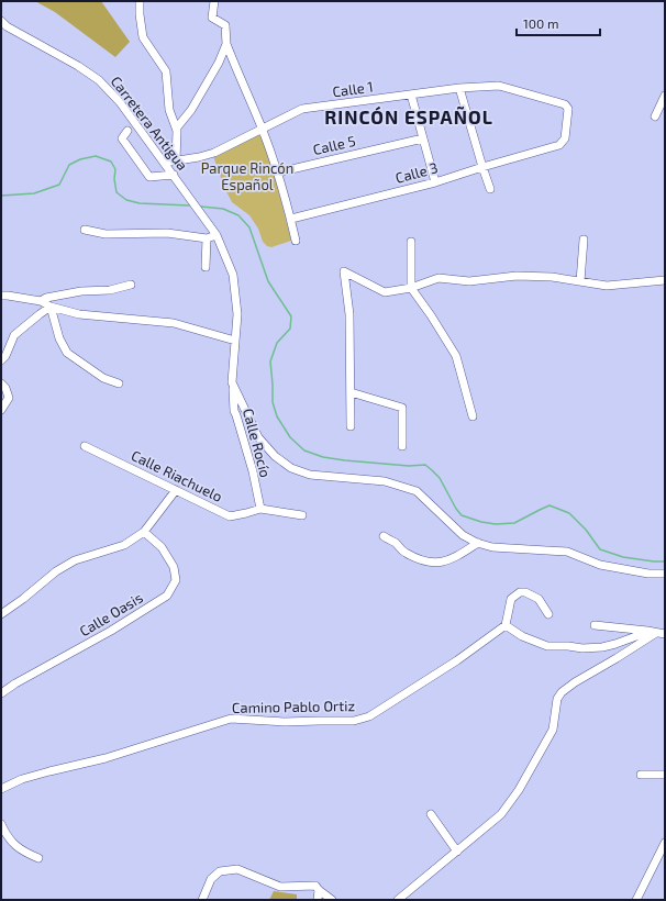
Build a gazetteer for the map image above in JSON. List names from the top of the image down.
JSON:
{
  "streets": {
    "street": [
      "Calle 1",
      "Carretera Antigua",
      "Calle 5",
      "Calle 3",
      "Calle Rocío",
      "Calle Riachuelo",
      "Calle Oasis",
      "Camino Pablo Ortiz"
    ]
  },
  "crossings": [
    ["Calle 1", "Carretera Antigua"],
    ["Calle 1", "Calle 3"],
    ["Carretera Antigua", "Calle Rocío"],
    ["Calle Rocío", "Calle Riachuelo"]
  ],
  "districts": ["RINCÓN ESPAÑOL"],
  "parks": ["Parque Rincón Español"],
  "scale_bar": "100 m"
}
